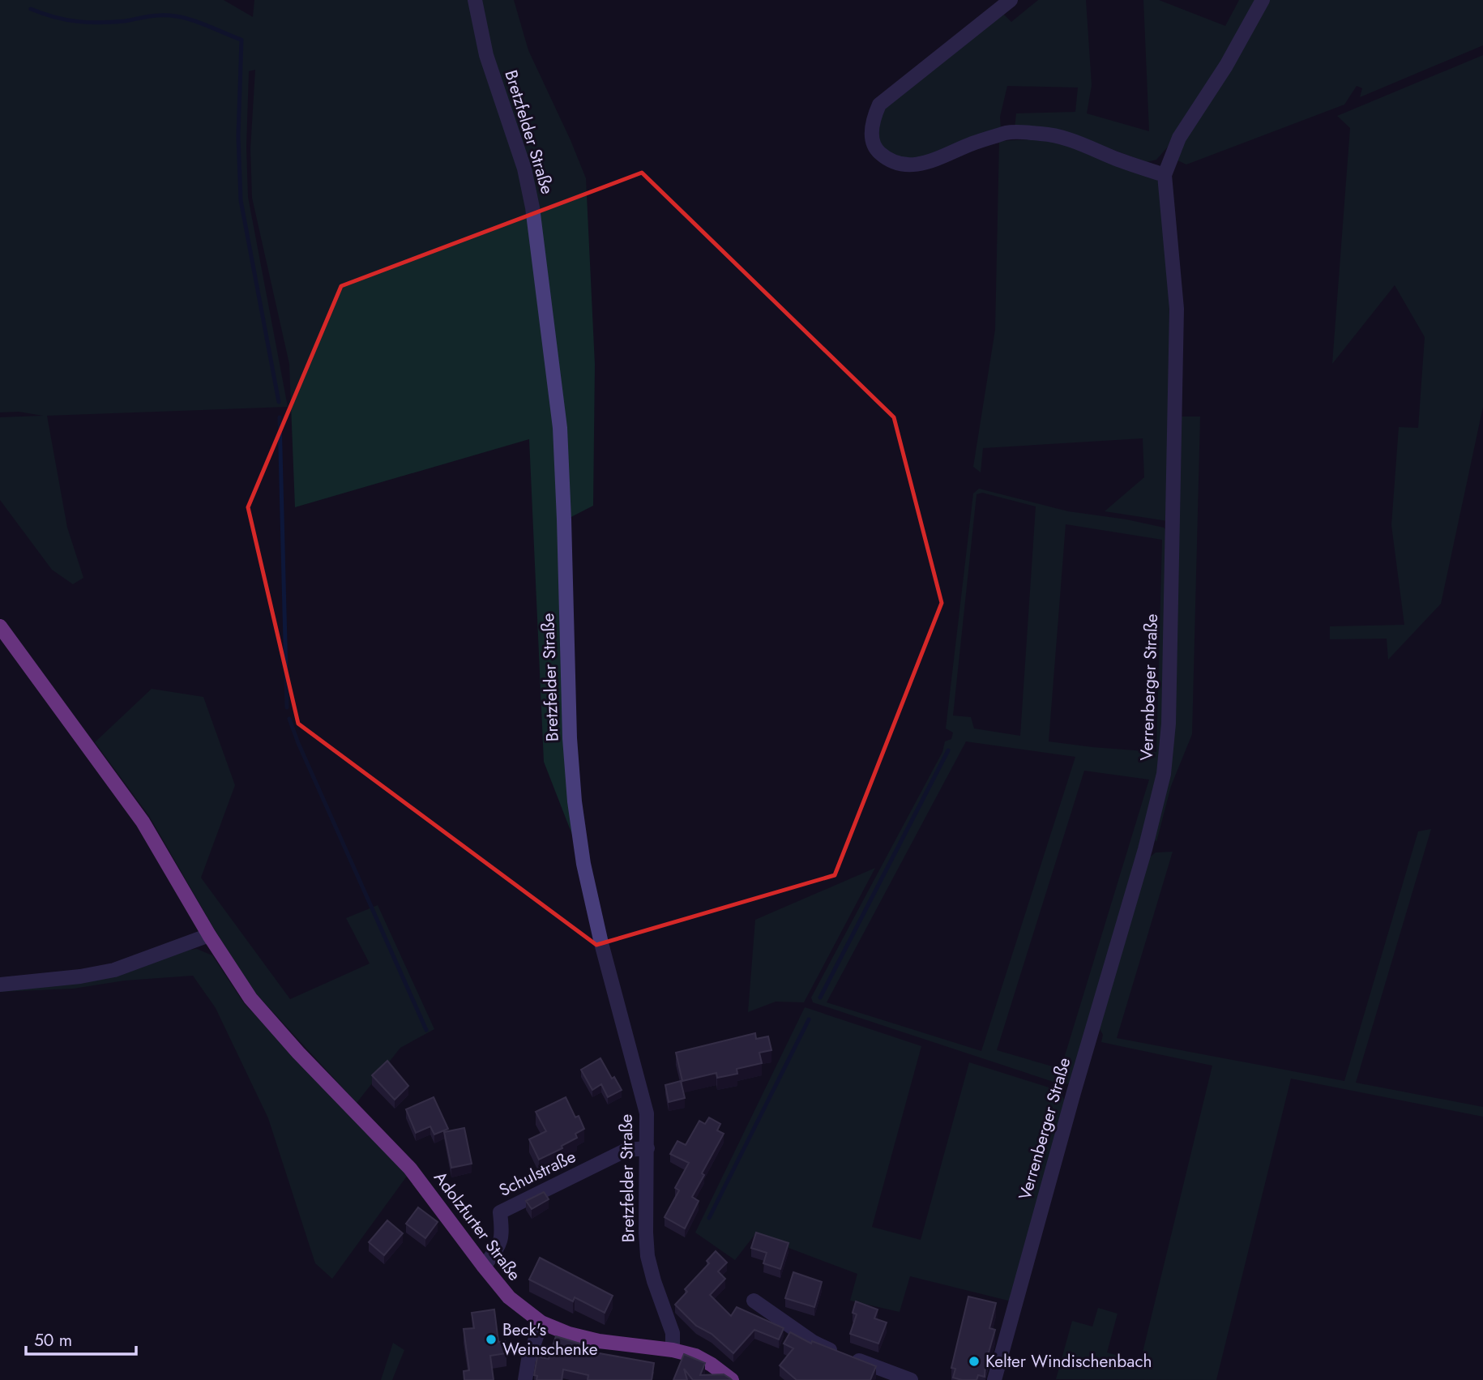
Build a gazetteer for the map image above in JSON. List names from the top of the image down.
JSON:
{
  "streets": {
    "main road": ["Adolzfurter Straße"],
    "street": ["Bretzfelder Straße", "Verrenberger Straße", "Schulstraße"]
  },
  "crossings": [
    ["Bretzfelder Straße", "Schulstraße"],
    ["Bretzfelder Straße", "Adolzfurter Straße"],
    ["Schulstraße", "Adolzfurter Straße"]
  ],
  "places": ["Beck's Weinschenke", "Kelter Windischenbach"],
  "scale_bar": "50 m"
}
